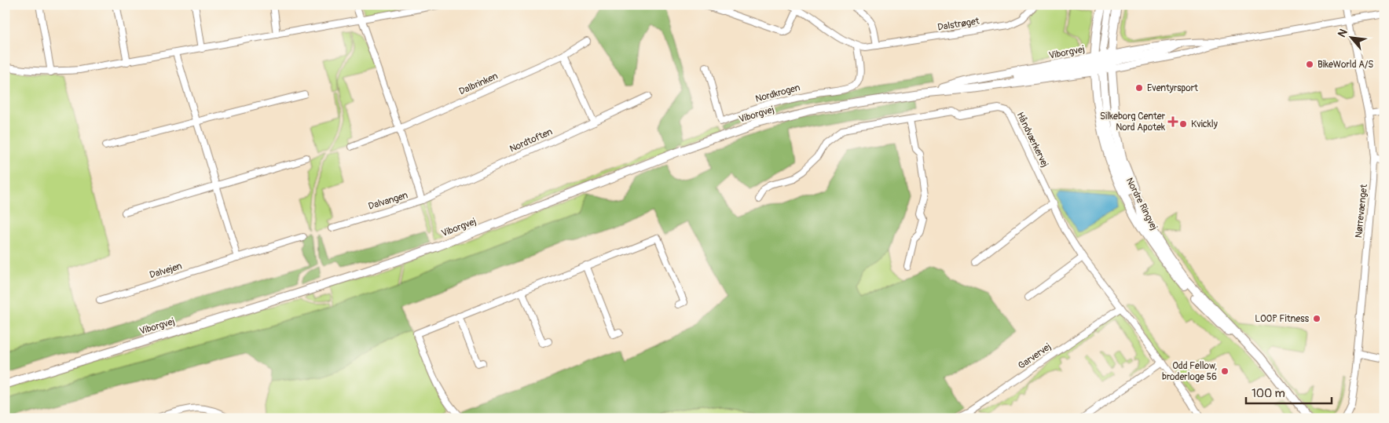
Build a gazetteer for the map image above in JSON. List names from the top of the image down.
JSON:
{
  "streets": {
    "main road": ["Viborgvej", "Nordre Ringvej"],
    "street": [
      "Dalstrøget",
      "Dalbrinken",
      "Nordkrogen",
      "Håndværkervej",
      "Nordtoften",
      "Dalvangen",
      "Nørrevænget",
      "Dalvejen",
      "Garvervej"
    ]
  },
  "crossings": [
    ["Dalstrøget", "Nordkrogen"],
    ["Viborgvej", "Nordre Ringvej"],
    ["Viborgvej", "Nørrevænget"],
    ["Dalbrinken", "Dalvangen"],
    ["Håndværkervej", "Garvervej"],
    ["Nordtoften", "Dalvangen"]
  ],
  "places": {
    "other": [
      "BikeWorld A/S",
      "Eventyrsport",
      "Kvickly",
      "LOOP Fitness",
      "Odd Fellow, broderloge 56"
    ],
    "health": ["Silkeborg Center Nord Apotek"]
  },
  "scale_bar": "100 m",
  "north": "top left"
}
